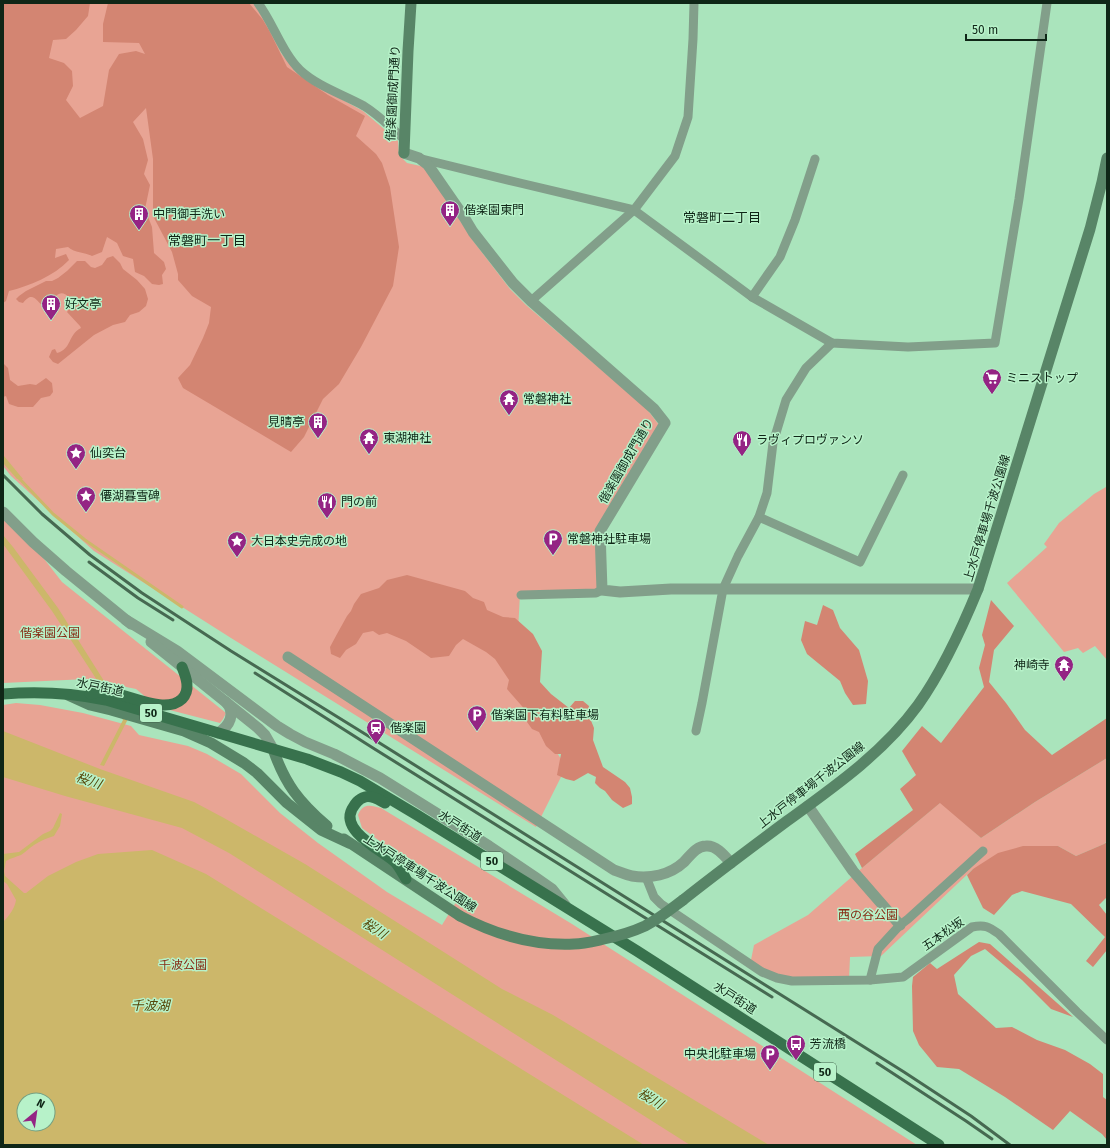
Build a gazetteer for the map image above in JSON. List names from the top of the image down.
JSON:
{
  "streets": {
    "main road": [
      "偕楽園御成門通り",
      "上水戸停車場千波公園線",
      "水戸街道",
      "50"
    ],
    "street": ["五本松坂"]
  },
  "crossings": [
    ["上水戸停車場千波公園線", "水戸街道"]
  ],
  "districts": ["常磐町二丁目", "常磐町一丁目"],
  "water": ["桜川", "千波湖"],
  "parks": ["偕楽園公園", "西の谷公園", "千波公園"],
  "places": {
    "building": [
      "偕楽園東門",
      "中門御手洗い",
      "好文亭",
      "見晴亭"
    ],
    "supermarket": ["ミニストップ"],
    "temple": ["常磐神社", "東湖神社", "神崎寺"],
    "restaurant": ["ラヴィプロヴァンソ", "門の前"],
    "place": ["仙奕台", "僊湖暮雪碑", "大日本史完成の地"],
    "parking": ["常磐神社駐車場", "偕楽園下有料駐車場", "中央北駐車場"],
    "station": ["偕楽園"],
    "bus stop": ["芳流橋"]
  },
  "scale_bar": "50 m",
  "north": "top right"
}
